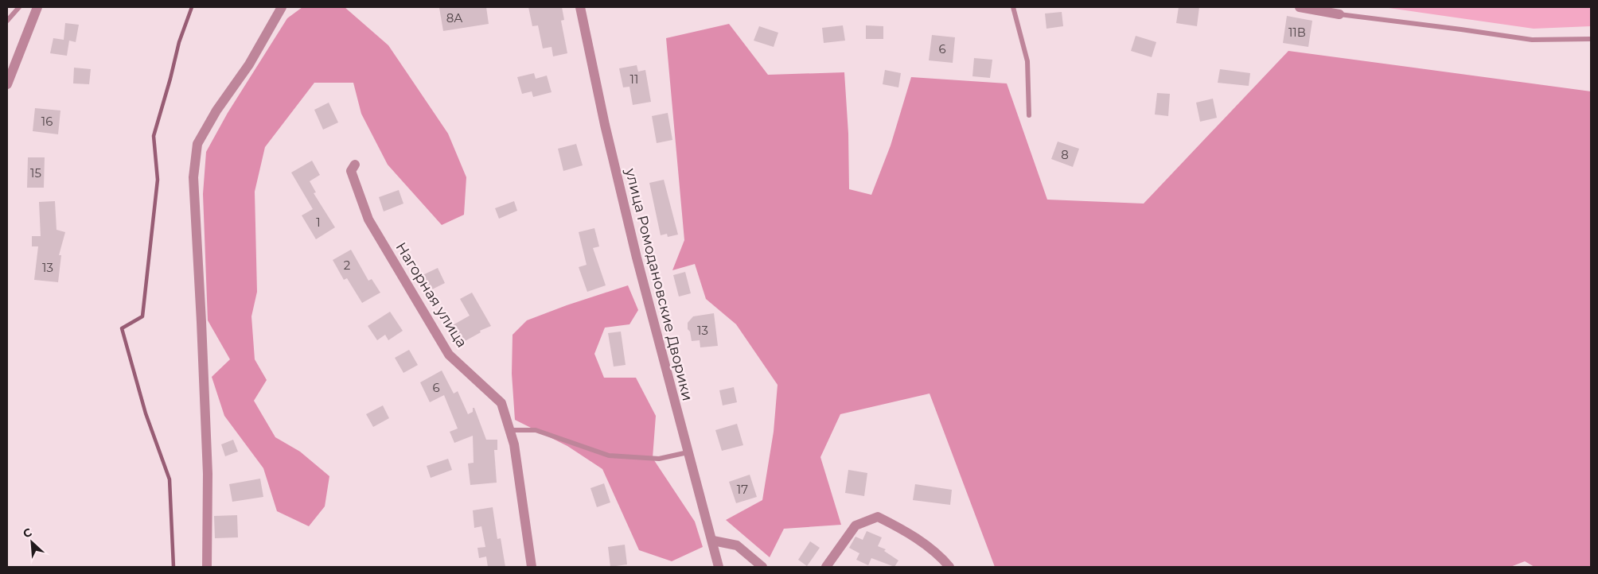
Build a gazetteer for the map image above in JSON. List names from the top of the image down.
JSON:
{
  "streets": {
    "street": ["улица Ромодановские Дворики", "Нагорная улица"]
  },
  "house_numbers": [
    "8А",
    "11В",
    "6",
    "11",
    "16",
    "8",
    "15",
    "1",
    "2",
    "13",
    "13",
    "6",
    "17"
  ],
  "north": "top left"
}
